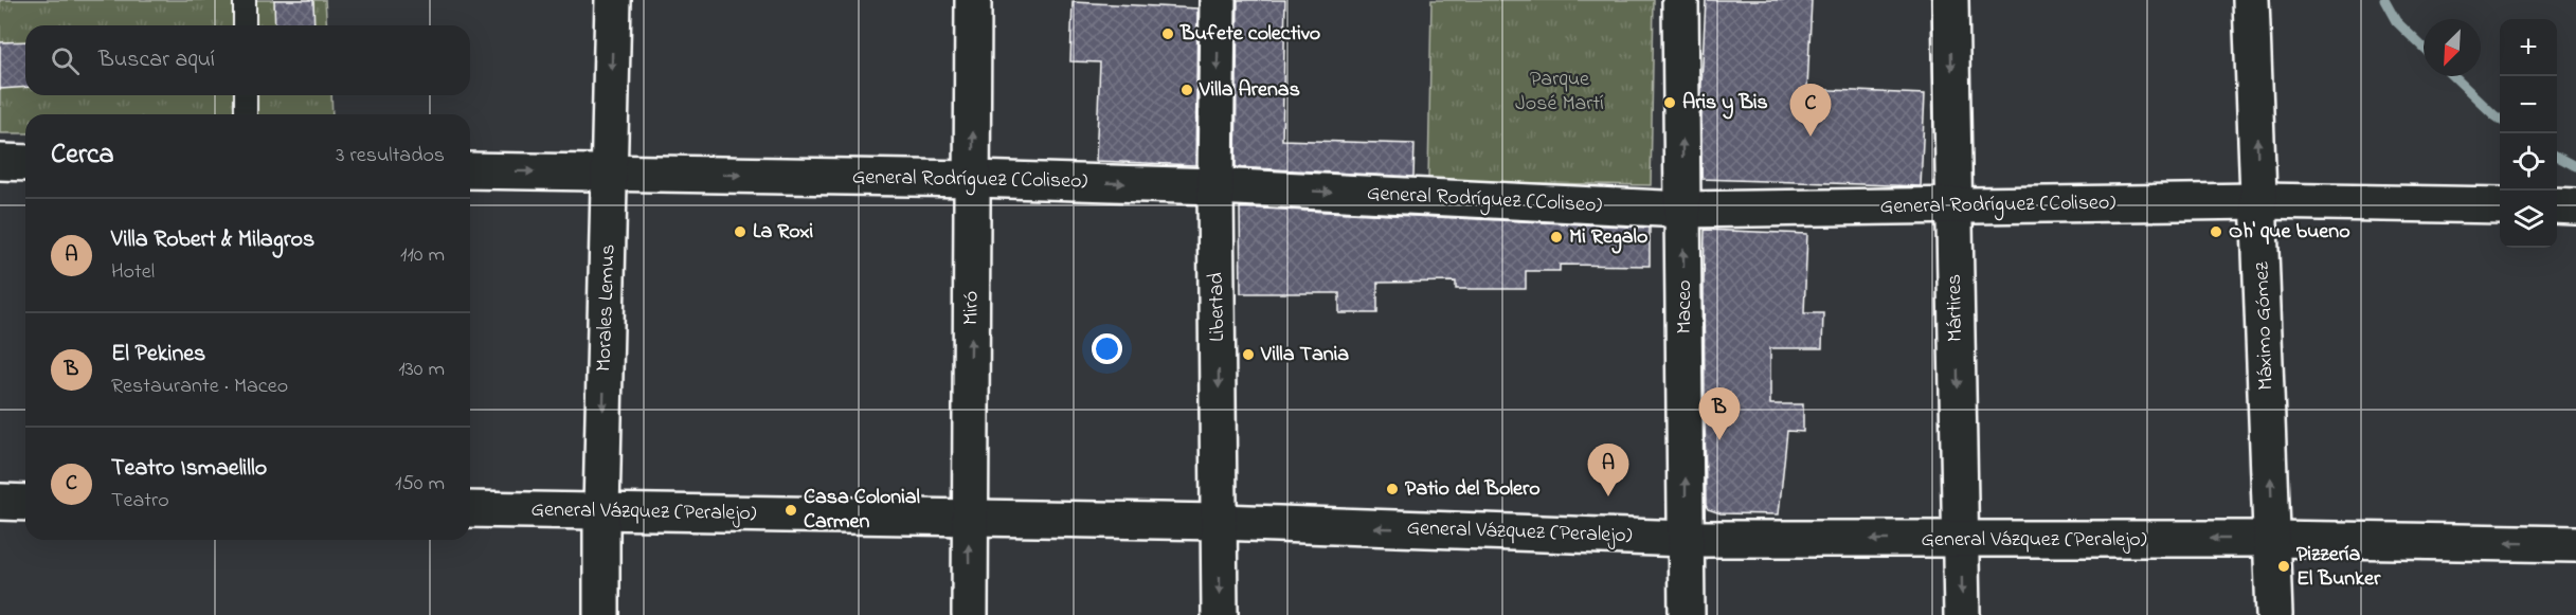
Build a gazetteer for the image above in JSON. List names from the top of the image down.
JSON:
{
  "streets": {
    "street": [
      "General Rodríguez (Coliseo)",
      "Libertad",
      "Maceo",
      "Morales Lemus",
      "Miró",
      "Mártires",
      "Máximo Gómez",
      "General Vázquez (Peralejo)"
    ]
  },
  "crossings": [
    ["General Rodríguez (Coliseo)", "Libertad"],
    ["General Rodríguez (Coliseo)", "Maceo"],
    ["General Rodríguez (Coliseo)", "Morales Lemus"],
    ["General Rodríguez (Coliseo)", "Miró"],
    ["General Rodríguez (Coliseo)", "Mártires"],
    ["General Rodríguez (Coliseo)", "Máximo Gómez"],
    ["Libertad", "General Vázquez (Peralejo)"],
    ["Maceo", "General Vázquez (Peralejo)"],
    ["Morales Lemus", "General Vázquez (Peralejo)"],
    ["Miró", "General Vázquez (Peralejo)"],
    ["Mártires", "General Vázquez (Peralejo)"],
    ["Máximo Gómez", "General Vázquez (Peralejo)"]
  ],
  "one_way": [
    "General Rodríguez (Coliseo)",
    "Libertad",
    "Maceo",
    "Morales Lemus",
    "Miró",
    "Mártires",
    "Máximo Gómez",
    "General Vázquez (Peralejo)"
  ],
  "parks": ["Parque José Martí"],
  "places": [
    "Bufete colectivo",
    "Villa Arenas",
    "Aris y Bis",
    "La Roxi",
    "Oh' que bueno",
    "Mi Regalo",
    "Villa Tania",
    "Patio del Bolero",
    "Casa Colonial Carmen",
    "Pizzería El Bunker"
  ],
  "north": "bottom left",
  "page": {
    "map_buttons": ["+", "−"],
    "search": "Buscar aquí",
    "pins": ["C", "B", "A"],
    "heading": ["Cerca", "3 resultados"],
    "list": [
      {
        "mark": "A",
        "name": "Villa Robert & Milagros",
        "note": "Hotel",
        "value": "110 m"
      },
      {
        "mark": "B",
        "name": "El Pekines",
        "note": "Restaurante · Maceo",
        "value": "130 m"
      },
      {
        "mark": "C",
        "name": "Teatro Ismaelillo",
        "note": "Teatro",
        "value": "150 m"
      }
    ]
  }
}
